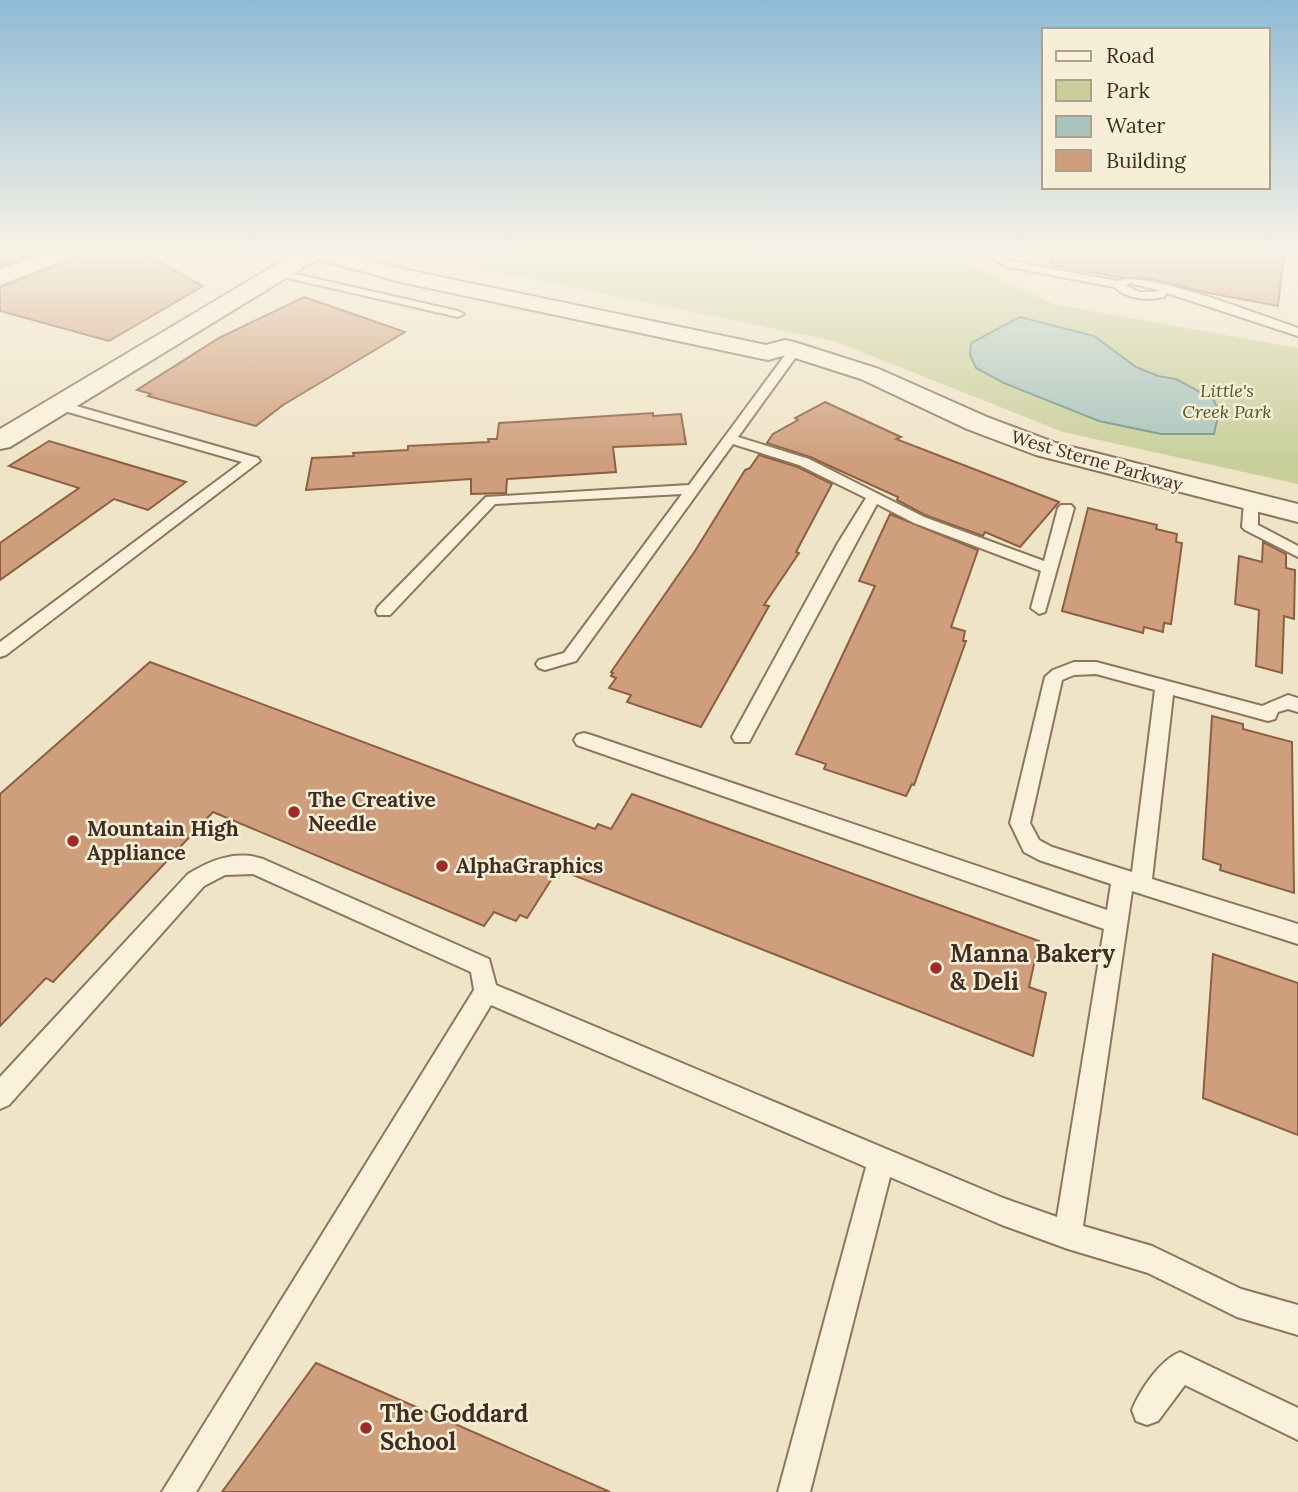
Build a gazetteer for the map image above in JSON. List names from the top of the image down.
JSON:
{
  "streets": {
    "street": ["West Sterne Parkway"]
  },
  "parks": ["Little's Creek Park"],
  "places": [
    "The Creative Needle",
    "Mountain High Appliance",
    "AlphaGraphics",
    "Manna Bakery & Deli",
    "The Goddard School"
  ],
  "legend": [
    "Road",
    "Park",
    "Water",
    "Building"
  ]
}
